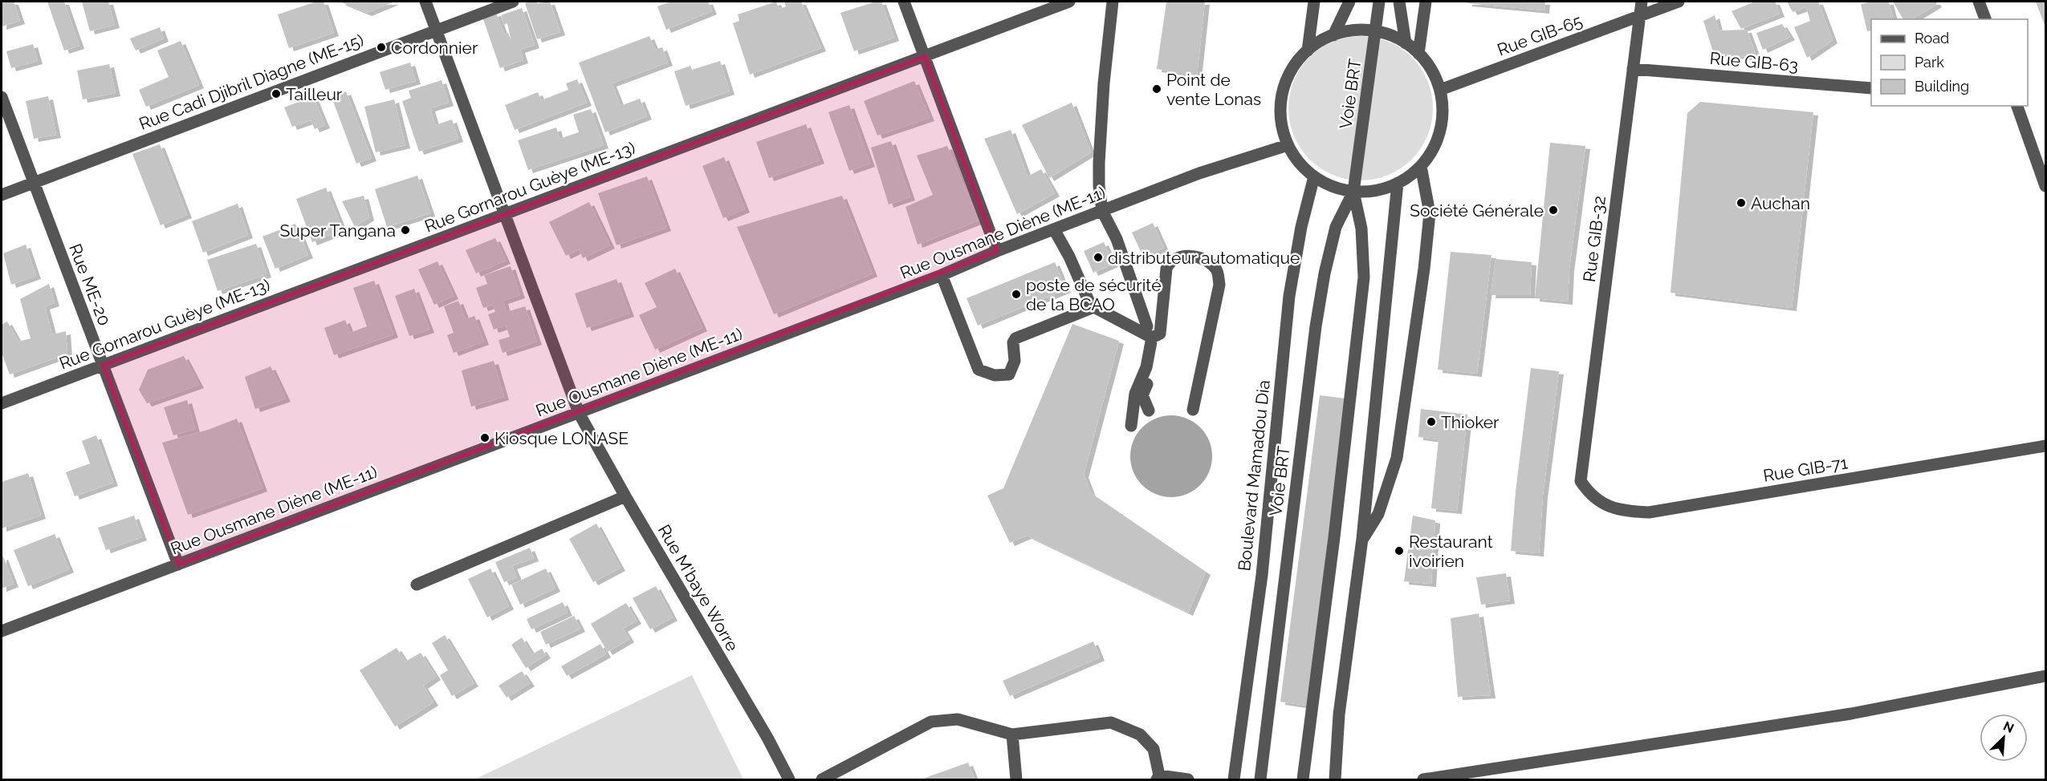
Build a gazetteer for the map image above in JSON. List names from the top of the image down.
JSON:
{
  "streets": {
    "street": [
      "Rue GIB-65",
      "Rue GIB-63",
      "Rue Cadi Djibril Diagne (ME-15)",
      "Voie BRT",
      "Rue Gornarou Guèye (ME-13)",
      "Rue Ousmane Diène (ME-11)",
      "Rue GIB-32",
      "Rue ME-20",
      "Rue GIB-71",
      "Boulevard Mamadou Dia",
      "Rue M'baye Worre"
    ]
  },
  "crossings": [
    ["Rue GIB-65", "Rue GIB-32"],
    ["Rue GIB-63", "Rue GIB-32"],
    ["Rue Cadi Djibril Diagne (ME-15)", "Rue ME-20"],
    ["Rue Cadi Djibril Diagne (ME-15)", "Rue M'baye Worre"],
    ["Rue Gornarou Guèye (ME-13)", "Rue ME-20"],
    ["Rue Gornarou Guèye (ME-13)", "Rue M'baye Worre"],
    ["Rue Ousmane Diène (ME-11)", "Rue ME-20"],
    ["Rue Ousmane Diène (ME-11)", "Rue M'baye Worre"],
    ["Rue GIB-32", "Rue GIB-71"]
  ],
  "places": [
    "Cordonnier",
    "Point de vente Lonas",
    "Tailleur",
    "Auchan",
    "Société Générale",
    "Super Tangana",
    "distributeur automatique",
    "poste de sécurité de la BCAO",
    "Thioker",
    "Kiosque LONASE",
    "Restaurant ivoirien"
  ],
  "legend": ["Road", "Park", "Building"],
  "north": "top right"
}
